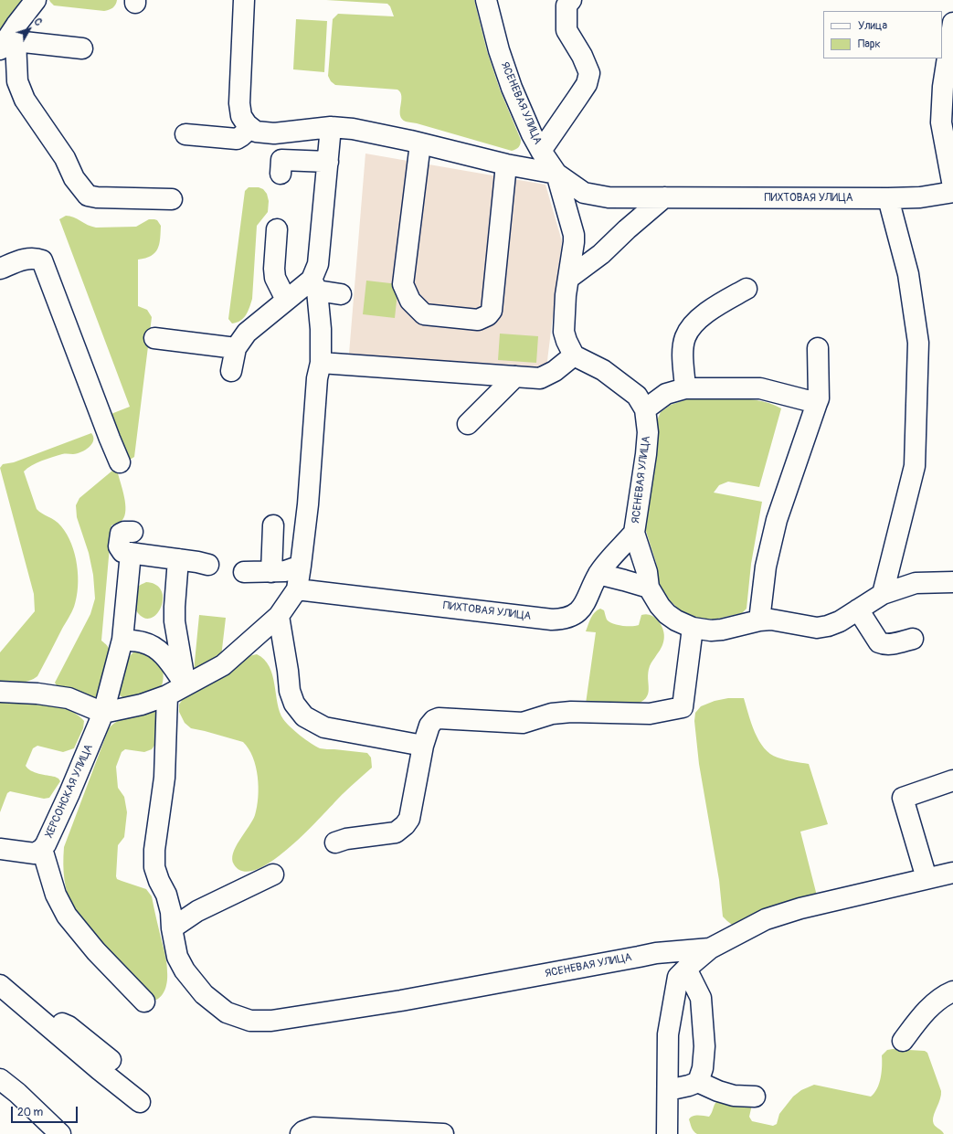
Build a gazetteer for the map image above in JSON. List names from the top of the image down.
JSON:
{
  "streets": {
    "street": ["ЯСЕНЕВАЯ УЛИЦА", "ПИХТОВАЯ УЛИЦА", "ХЕРСОНСКАЯ УЛИЦА"]
  },
  "crossings": [
    ["ЯСЕНЕВАЯ УЛИЦА", "ПИХТОВАЯ УЛИЦА"]
  ],
  "legend": ["Улица", "Парк"],
  "scale_bar": "20 m",
  "north": "top right"
}
